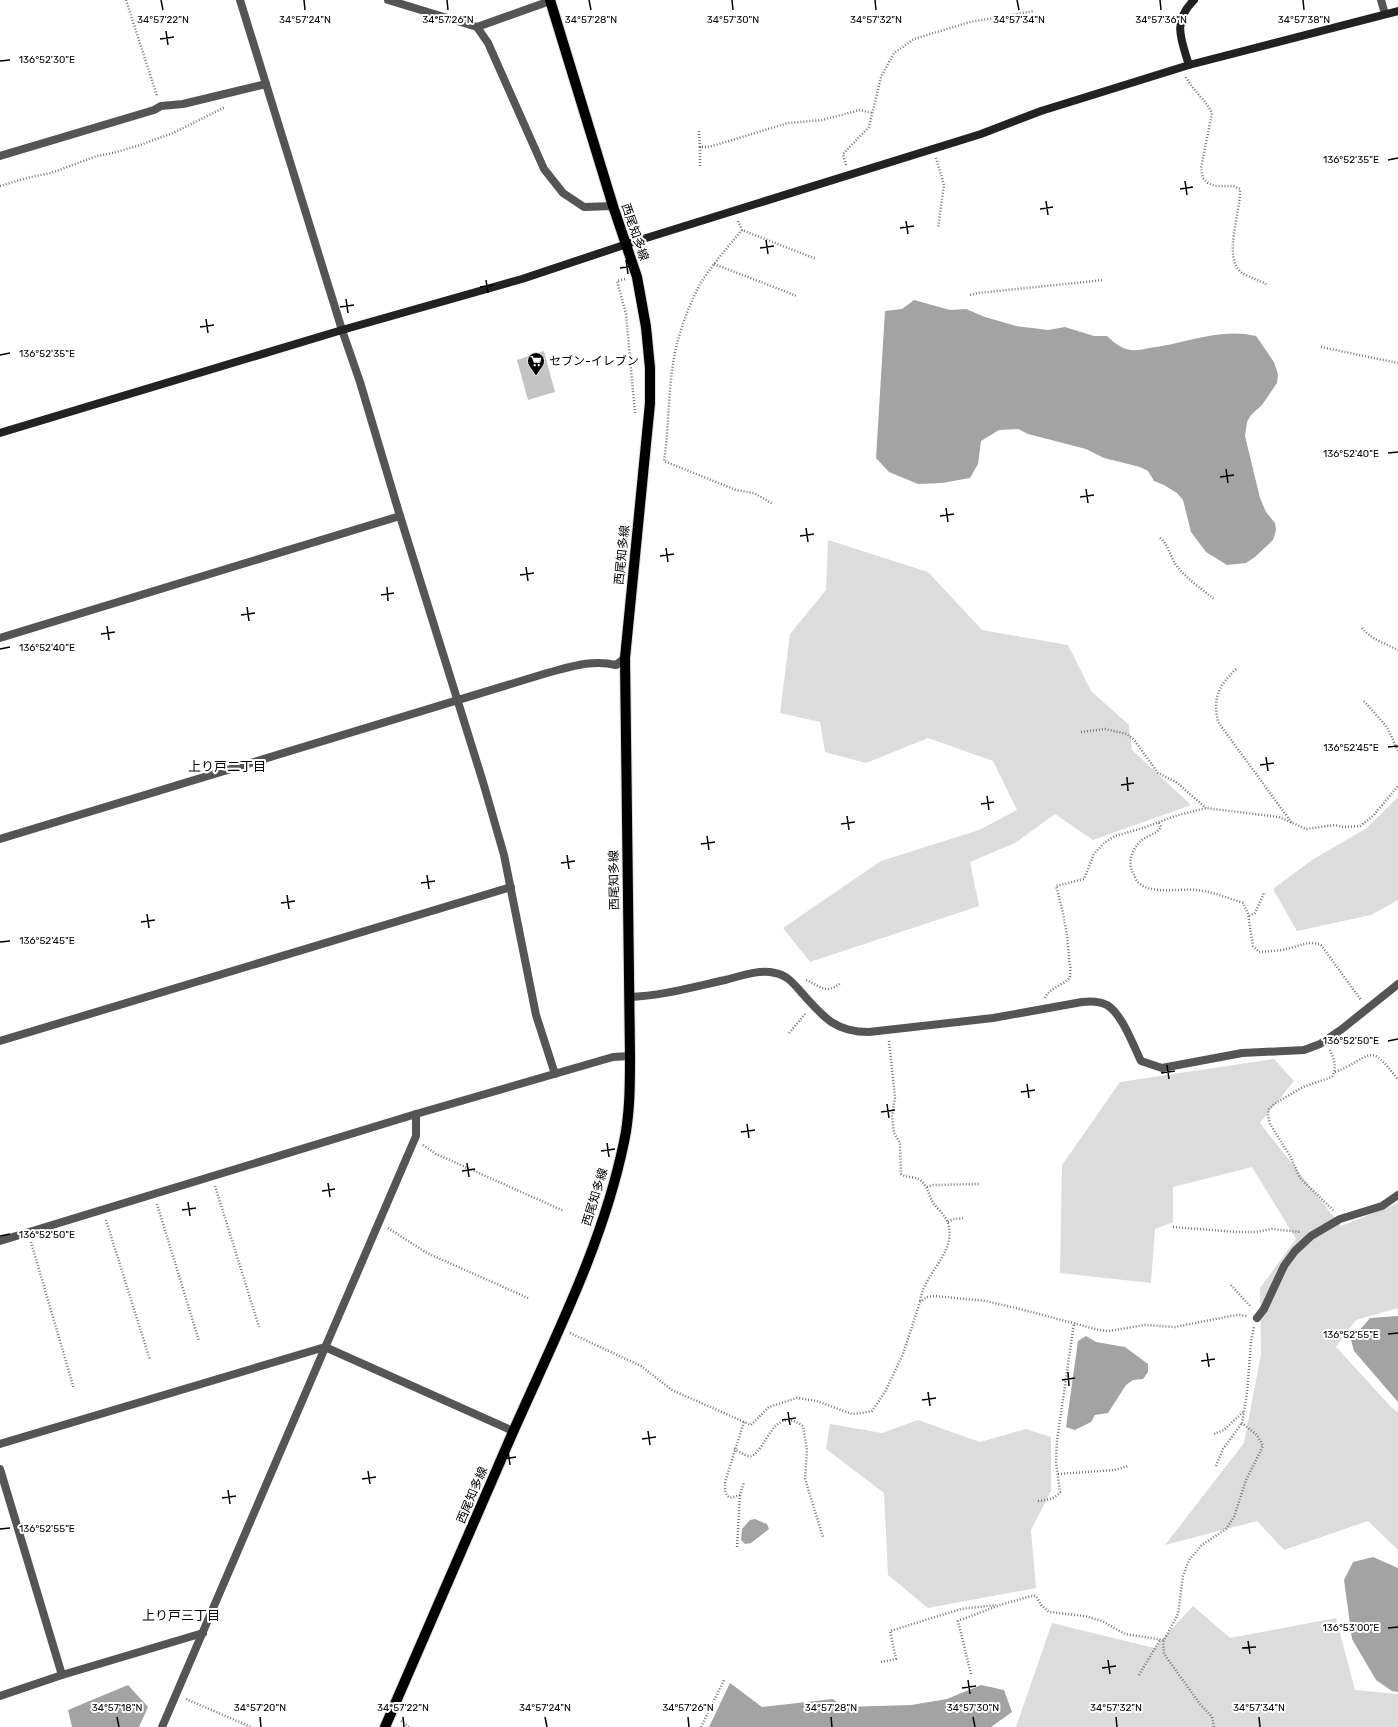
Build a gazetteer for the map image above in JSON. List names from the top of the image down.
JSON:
{
  "streets": {
    "main road": ["西尾知多線"]
  },
  "districts": ["上り戸二丁目", "上り戸三丁目"],
  "places": {
    "supermarket": ["セブン-イレブン"]
  },
  "coordinates": [
    "34°57'22\"N",
    "34°57'24\"N",
    "34°57'26\"N",
    "34°57'28\"N",
    "34°57'30\"N",
    "34°57'32\"N",
    "34°57'34\"N",
    "34°57'36\"N",
    "34°57'38\"N",
    "136°52'30\"E",
    "136°52'35\"E",
    "136°52'40\"E",
    "136°52'45\"E",
    "136°52'50\"E",
    "136°52'55\"E",
    "136°53'00\"E",
    "34°57'18\"N",
    "34°57'20\"N"
  ]
}
